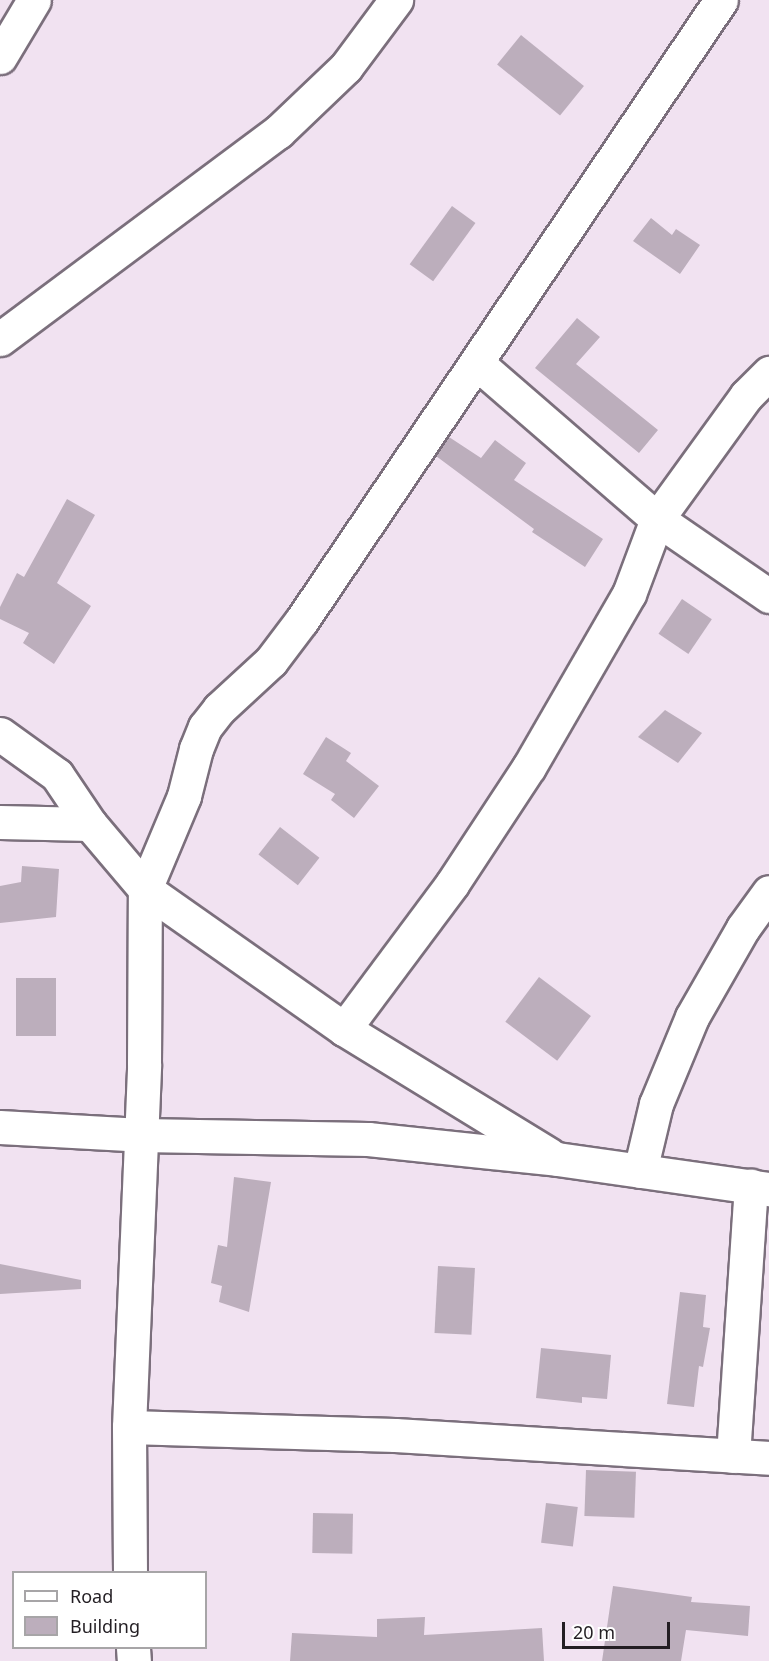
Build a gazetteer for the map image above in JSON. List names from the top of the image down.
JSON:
{
  "legend": ["Road", "Building"],
  "scale_bar": "20 m"
}
